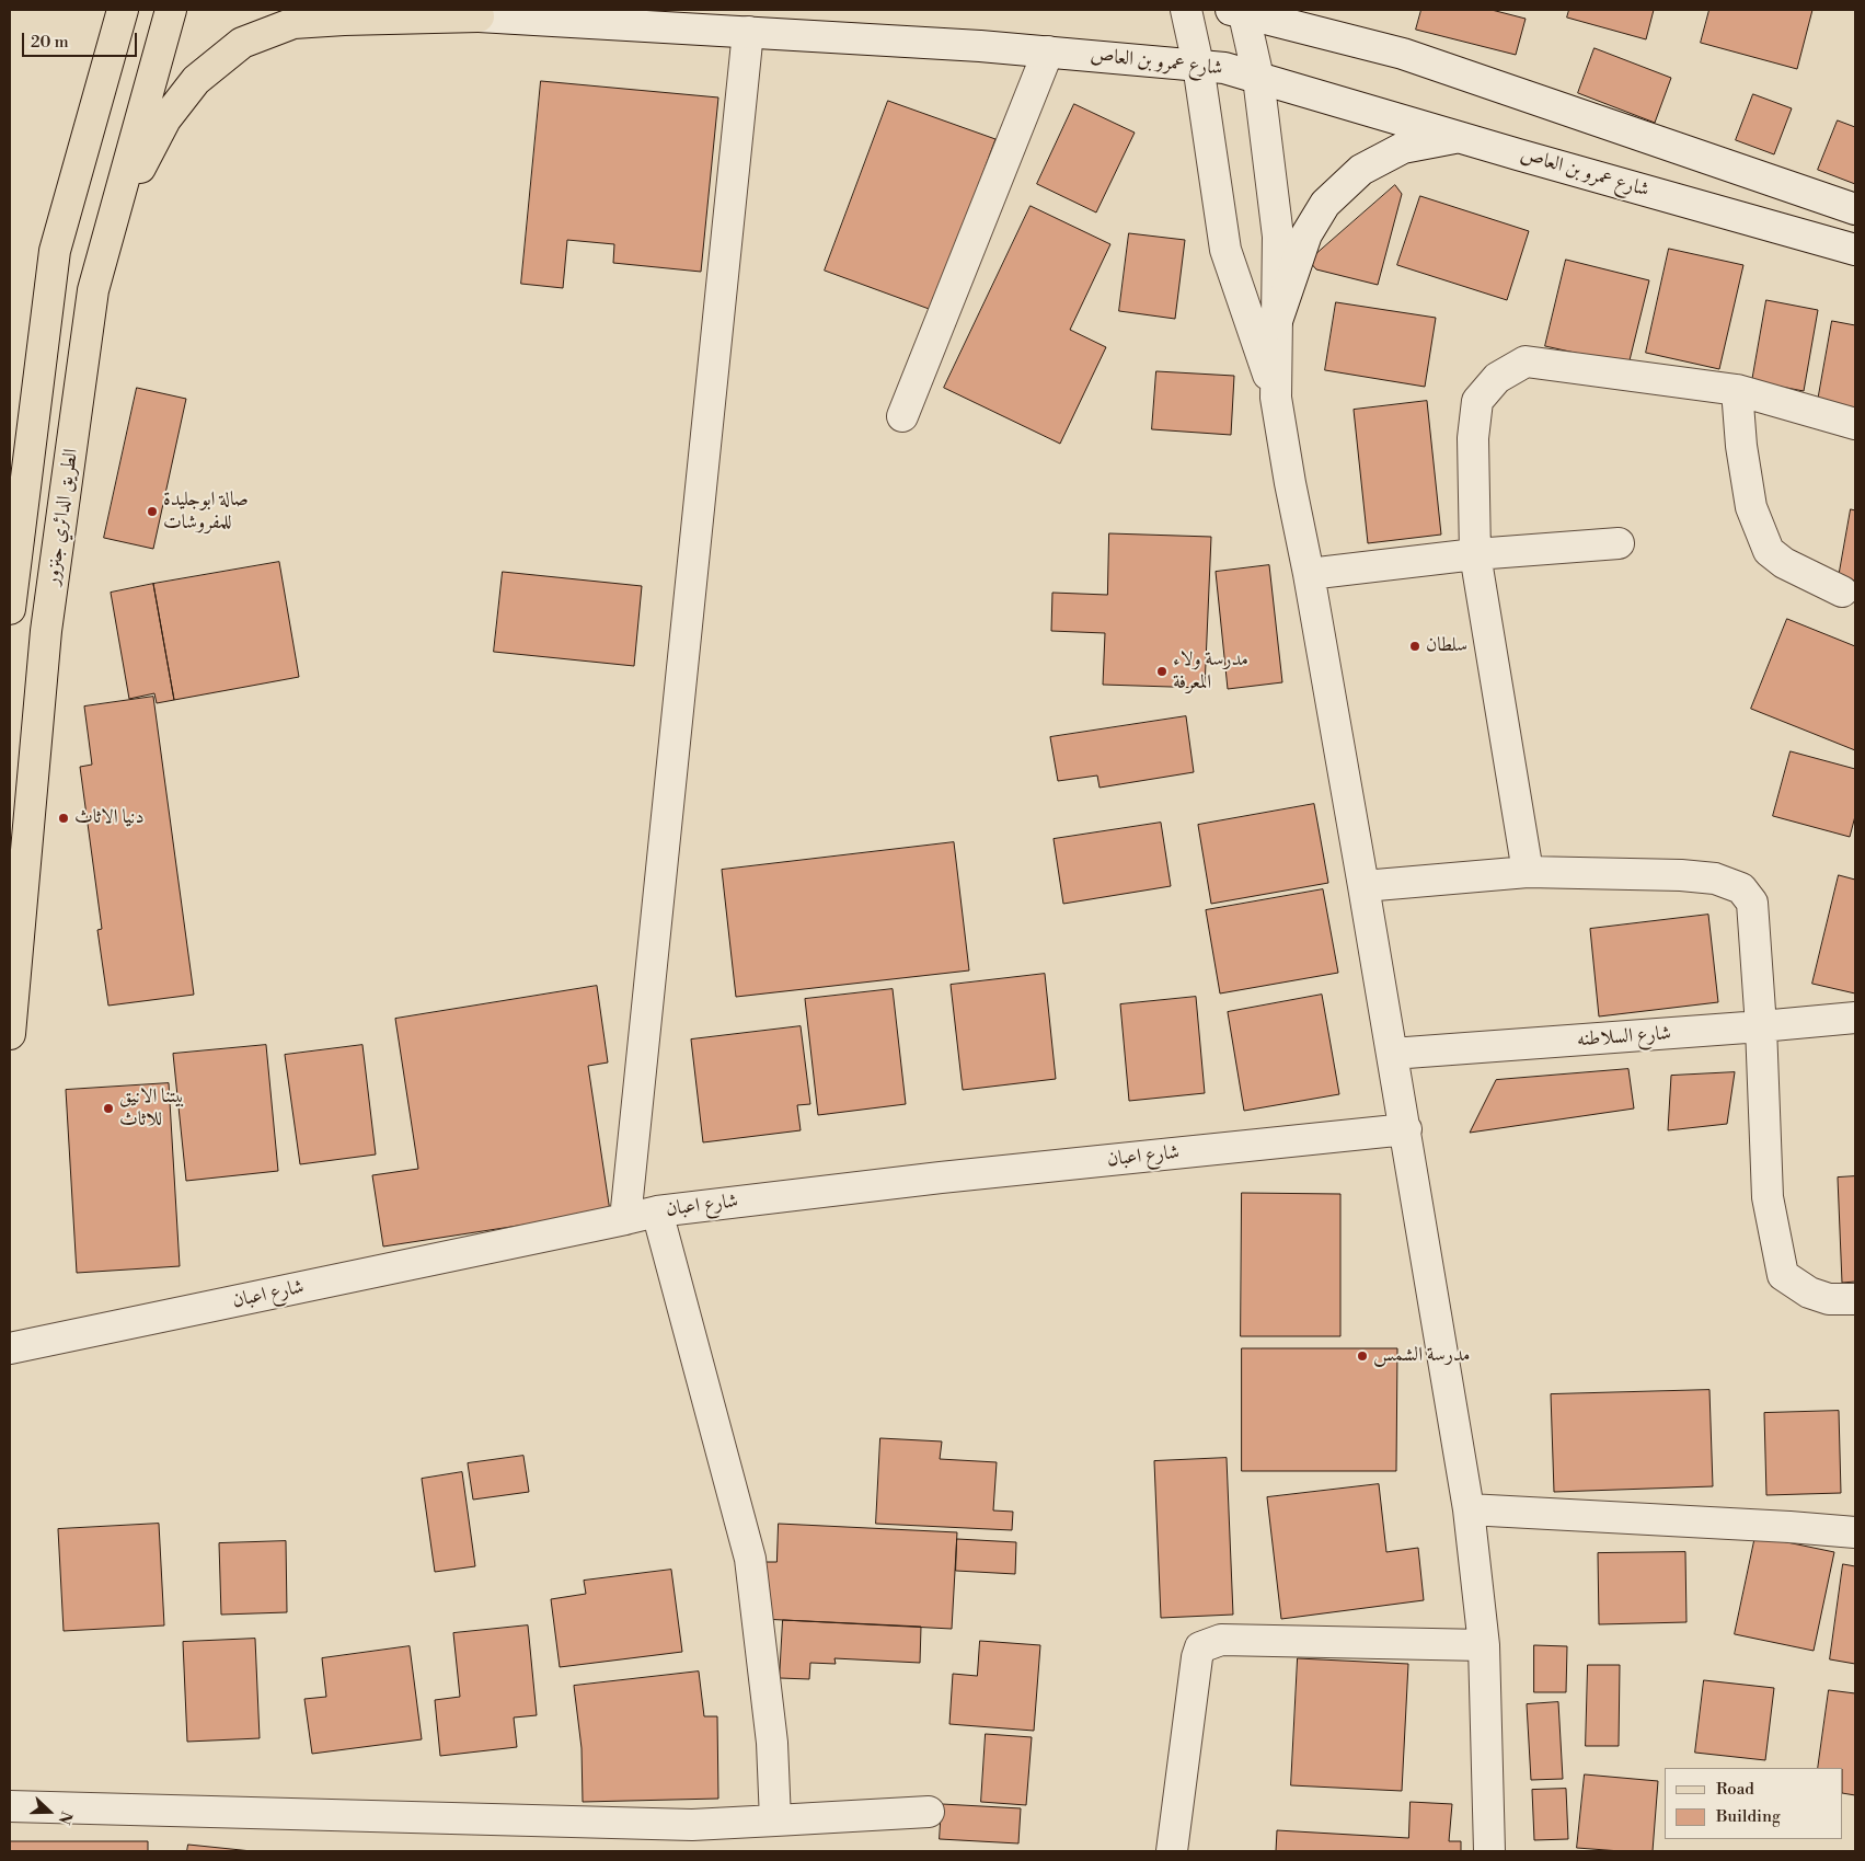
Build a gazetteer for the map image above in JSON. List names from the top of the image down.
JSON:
{
  "streets": {
    "main road": ["الطريق الدائري جنزور"],
    "street": ["شارع عمرو بن العاص", "شارع السلاطنه", "شارع اعبان"]
  },
  "places": [
    "صالة ابوجليدة للمفروشات",
    "سلطان",
    "مدرسة ولاء المعرفة",
    "دنيا الاثاث",
    "بيتنا الانيق للاثاث",
    "مدرسة الشمس"
  ],
  "legend": ["Road", "Building"],
  "scale_bar": "20 m",
  "north": "right"
}
